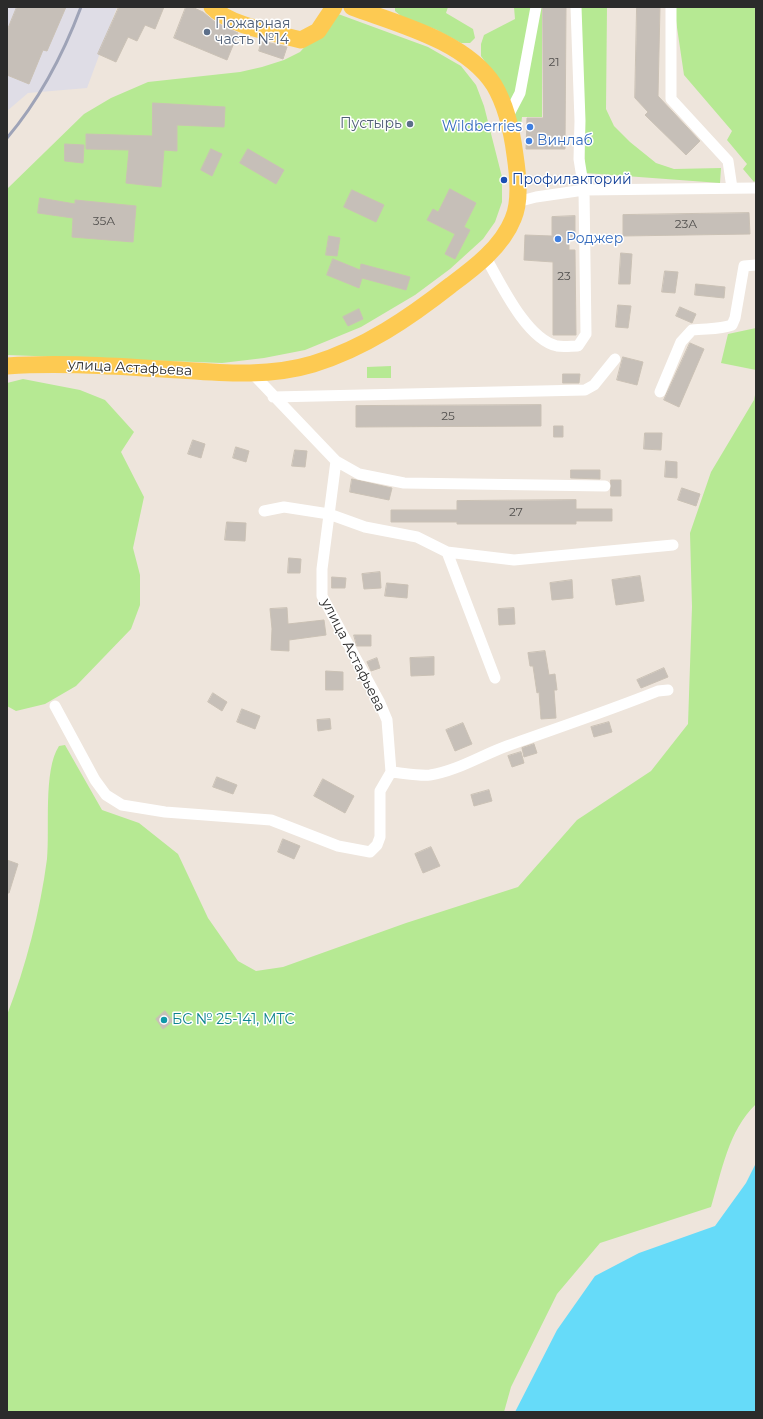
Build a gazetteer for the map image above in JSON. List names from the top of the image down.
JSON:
{
  "streets": {
    "main road": ["улица Астафьева"]
  },
  "places": [
    "Пожарная часть №14",
    "Пустырь",
    "Wildberries",
    "Винлаб",
    "Профилакторий",
    "Роджер",
    "БС № 25-141, МТС"
  ],
  "house_numbers": [
    "21",
    "35А",
    "23А",
    "23",
    "25",
    "27"
  ]
}
